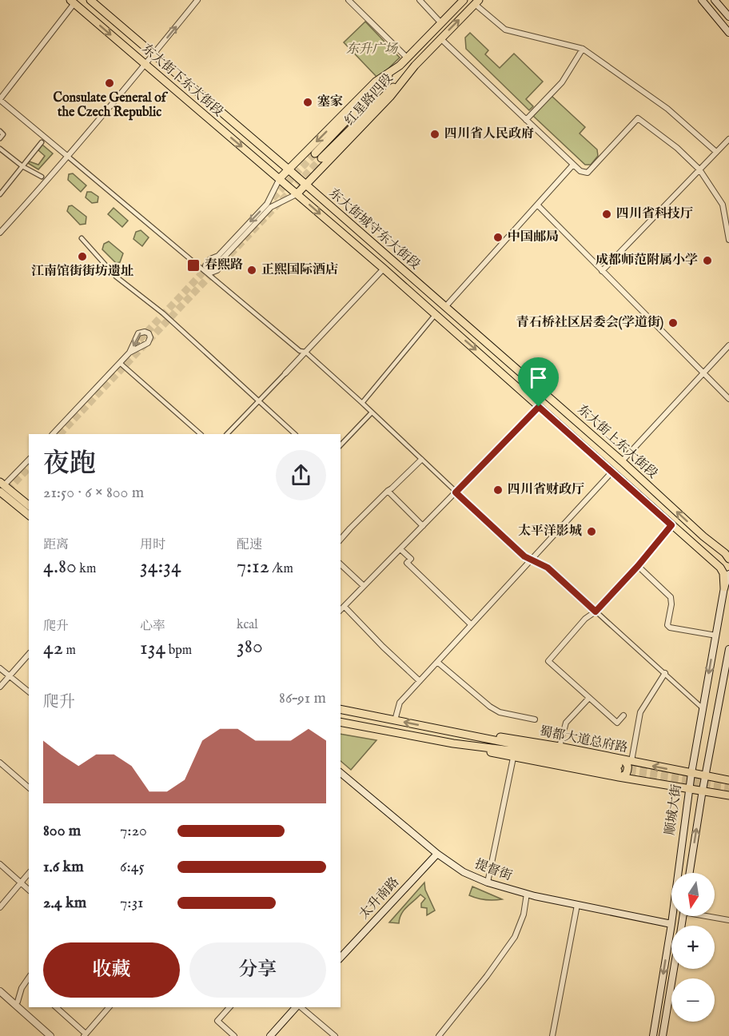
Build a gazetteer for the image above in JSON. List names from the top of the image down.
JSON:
{
  "streets": {
    "main road": [
      "东大街下东大街段",
      "红星路四段",
      "东大街城守东大街段",
      "东大街上东大街段",
      "蜀都大道总府路",
      "顺城大街",
      "提督街",
      "太升南路"
    ]
  },
  "crossings": [
    ["东大街下东大街段", "红星路四段"],
    ["东大街下东大街段", "东大街城守东大街段"],
    ["红星路四段", "东大街城守东大街段"],
    ["东大街城守东大街段", "东大街上东大街段"],
    ["东大街上东大街段", "顺城大街"],
    ["蜀都大道总府路", "顺城大街"],
    ["顺城大街", "提督街"],
    ["提督街", "太升南路"]
  ],
  "parks": ["东升广场"],
  "places": {
    "other": [
      "Consulate General of the Czech Republic",
      "塞家",
      "四川省人民政府",
      "四川省科技厅",
      "中国邮局",
      "江南馆街街坊遗址",
      "成都师范附属小学",
      "正熙国际酒店",
      "青石桥社区居委会(学道街)",
      "四川省财政厅",
      "太平洋影城"
    ],
    "transit": ["春熙路"]
  },
  "north": "bottom",
  "page": {
    "heading": ["夜跑", "21:50 · 6 × 800 m"],
    "stats": [
      ["距离", "4.80 km"],
      ["用时", "34:34"],
      ["配速", "7:12 /km"],
      ["爬升", "42 m"],
      ["心率", "134 bpm"],
      ["kcal", "380"]
    ],
    "chart": ["爬升", "86–91 m"],
    "list": [
      {
        "name": "800 m",
        "note": "7:20"
      },
      {
        "name": "1.6 km",
        "note": "6:45"
      },
      {
        "name": "2.4 km",
        "note": "7:31"
      }
    ],
    "map_buttons": ["+", "−"],
    "buttons": ["收藏", "分享"]
  }
}
